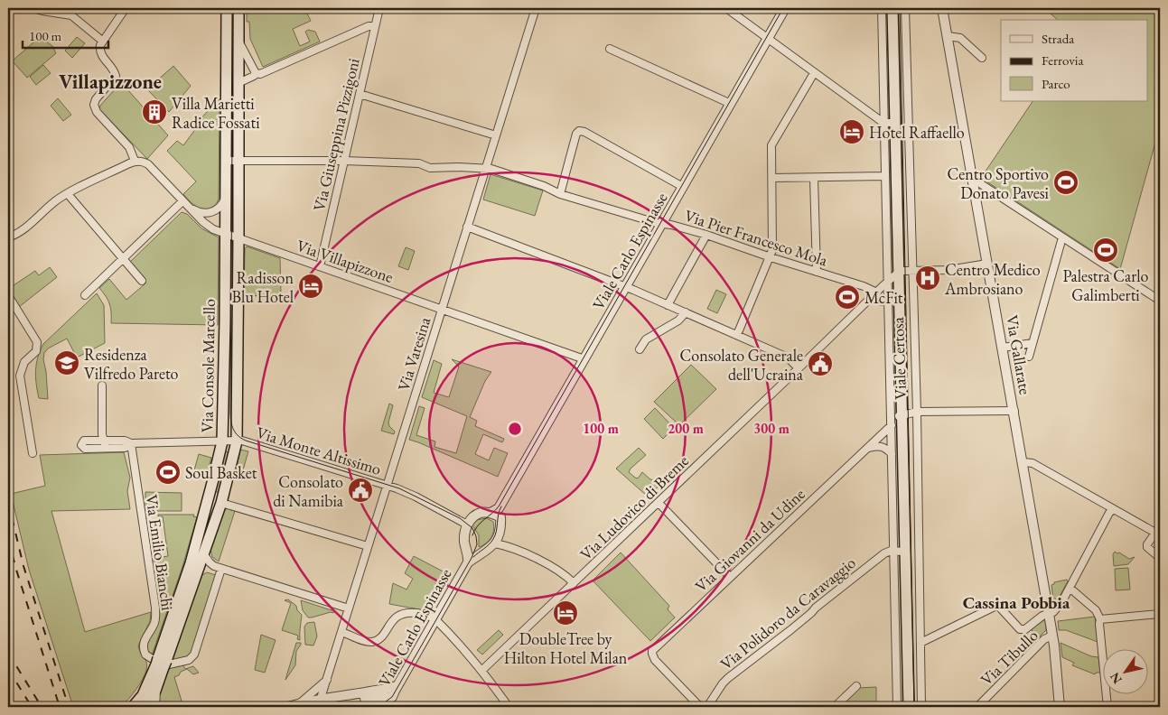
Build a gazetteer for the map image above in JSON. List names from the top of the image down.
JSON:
{
  "streets": {
    "main road": ["Viale Certosa", "Via Console Marcello"],
    "street": [
      "Via Giuseppina Pizzigoni",
      "Via Pier Francesco Mola",
      "Viale Carlo Espinasse",
      "Via Villapizzone",
      "Via Varesina",
      "Via Gallarate",
      "Via Monte Altissimo",
      "Via Ludovico di Breme",
      "Via Giovanni da Udine",
      "Via Emilio Bianchi",
      "Via Polidoro da Caravaggio",
      "Via Tibullo"
    ]
  },
  "crossings": [
    ["Via Giuseppina Pizzigoni", "Via Pier Francesco Mola"],
    ["Via Giuseppina Pizzigoni", "Via Villapizzone"],
    ["Via Pier Francesco Mola", "Viale Carlo Espinasse"],
    ["Via Pier Francesco Mola", "Via Varesina"],
    ["Via Pier Francesco Mola", "Viale Certosa"],
    ["Via Pier Francesco Mola", "Via Console Marcello"],
    ["Via Pier Francesco Mola", "Via Ludovico di Breme"],
    ["Viale Carlo Espinasse", "Via Villapizzone"],
    ["Viale Carlo Espinasse", "Via Monte Altissimo"],
    ["Via Villapizzone", "Via Varesina"],
    ["Via Villapizzone", "Via Console Marcello"],
    ["Via Varesina", "Via Monte Altissimo"],
    ["Via Gallarate", "Via Tibullo"],
    ["Viale Certosa", "Via Ludovico di Breme"],
    ["Viale Certosa", "Via Giovanni da Udine"],
    ["Viale Certosa", "Via Polidoro da Caravaggio"],
    ["Via Console Marcello", "Via Monte Altissimo"],
    ["Via Console Marcello", "Via Emilio Bianchi"],
    ["Via Monte Altissimo", "Via Emilio Bianchi"]
  ],
  "districts": ["Villapizzone", "Cassina Pobbia"],
  "places": {
    "building": ["Villa Marietti Radice Fossati"],
    "hotel": ["Hotel Raffaello", "Radisson Blu Hotel", "DoubleTree by Hilton Hotel Milan"],
    "sports": [
      "Centro Sportivo Donato Pavesi",
      "Palestra Carlo Galimberti",
      "McFit",
      "Soul Basket"
    ],
    "hospital": ["Centro Medico Ambrosiano"],
    "school or university": ["Residenza Vilfredo Pareto"],
    "public building": ["Consolato Generale dell'Ucraina", "Consolato di Namibia"]
  },
  "legend": ["Strada", "Ferrovia", "Parco"],
  "scale_bar": "100 m",
  "north": "bottom left",
  "rings": ["100 m", "200 m", "300 m"]
}
